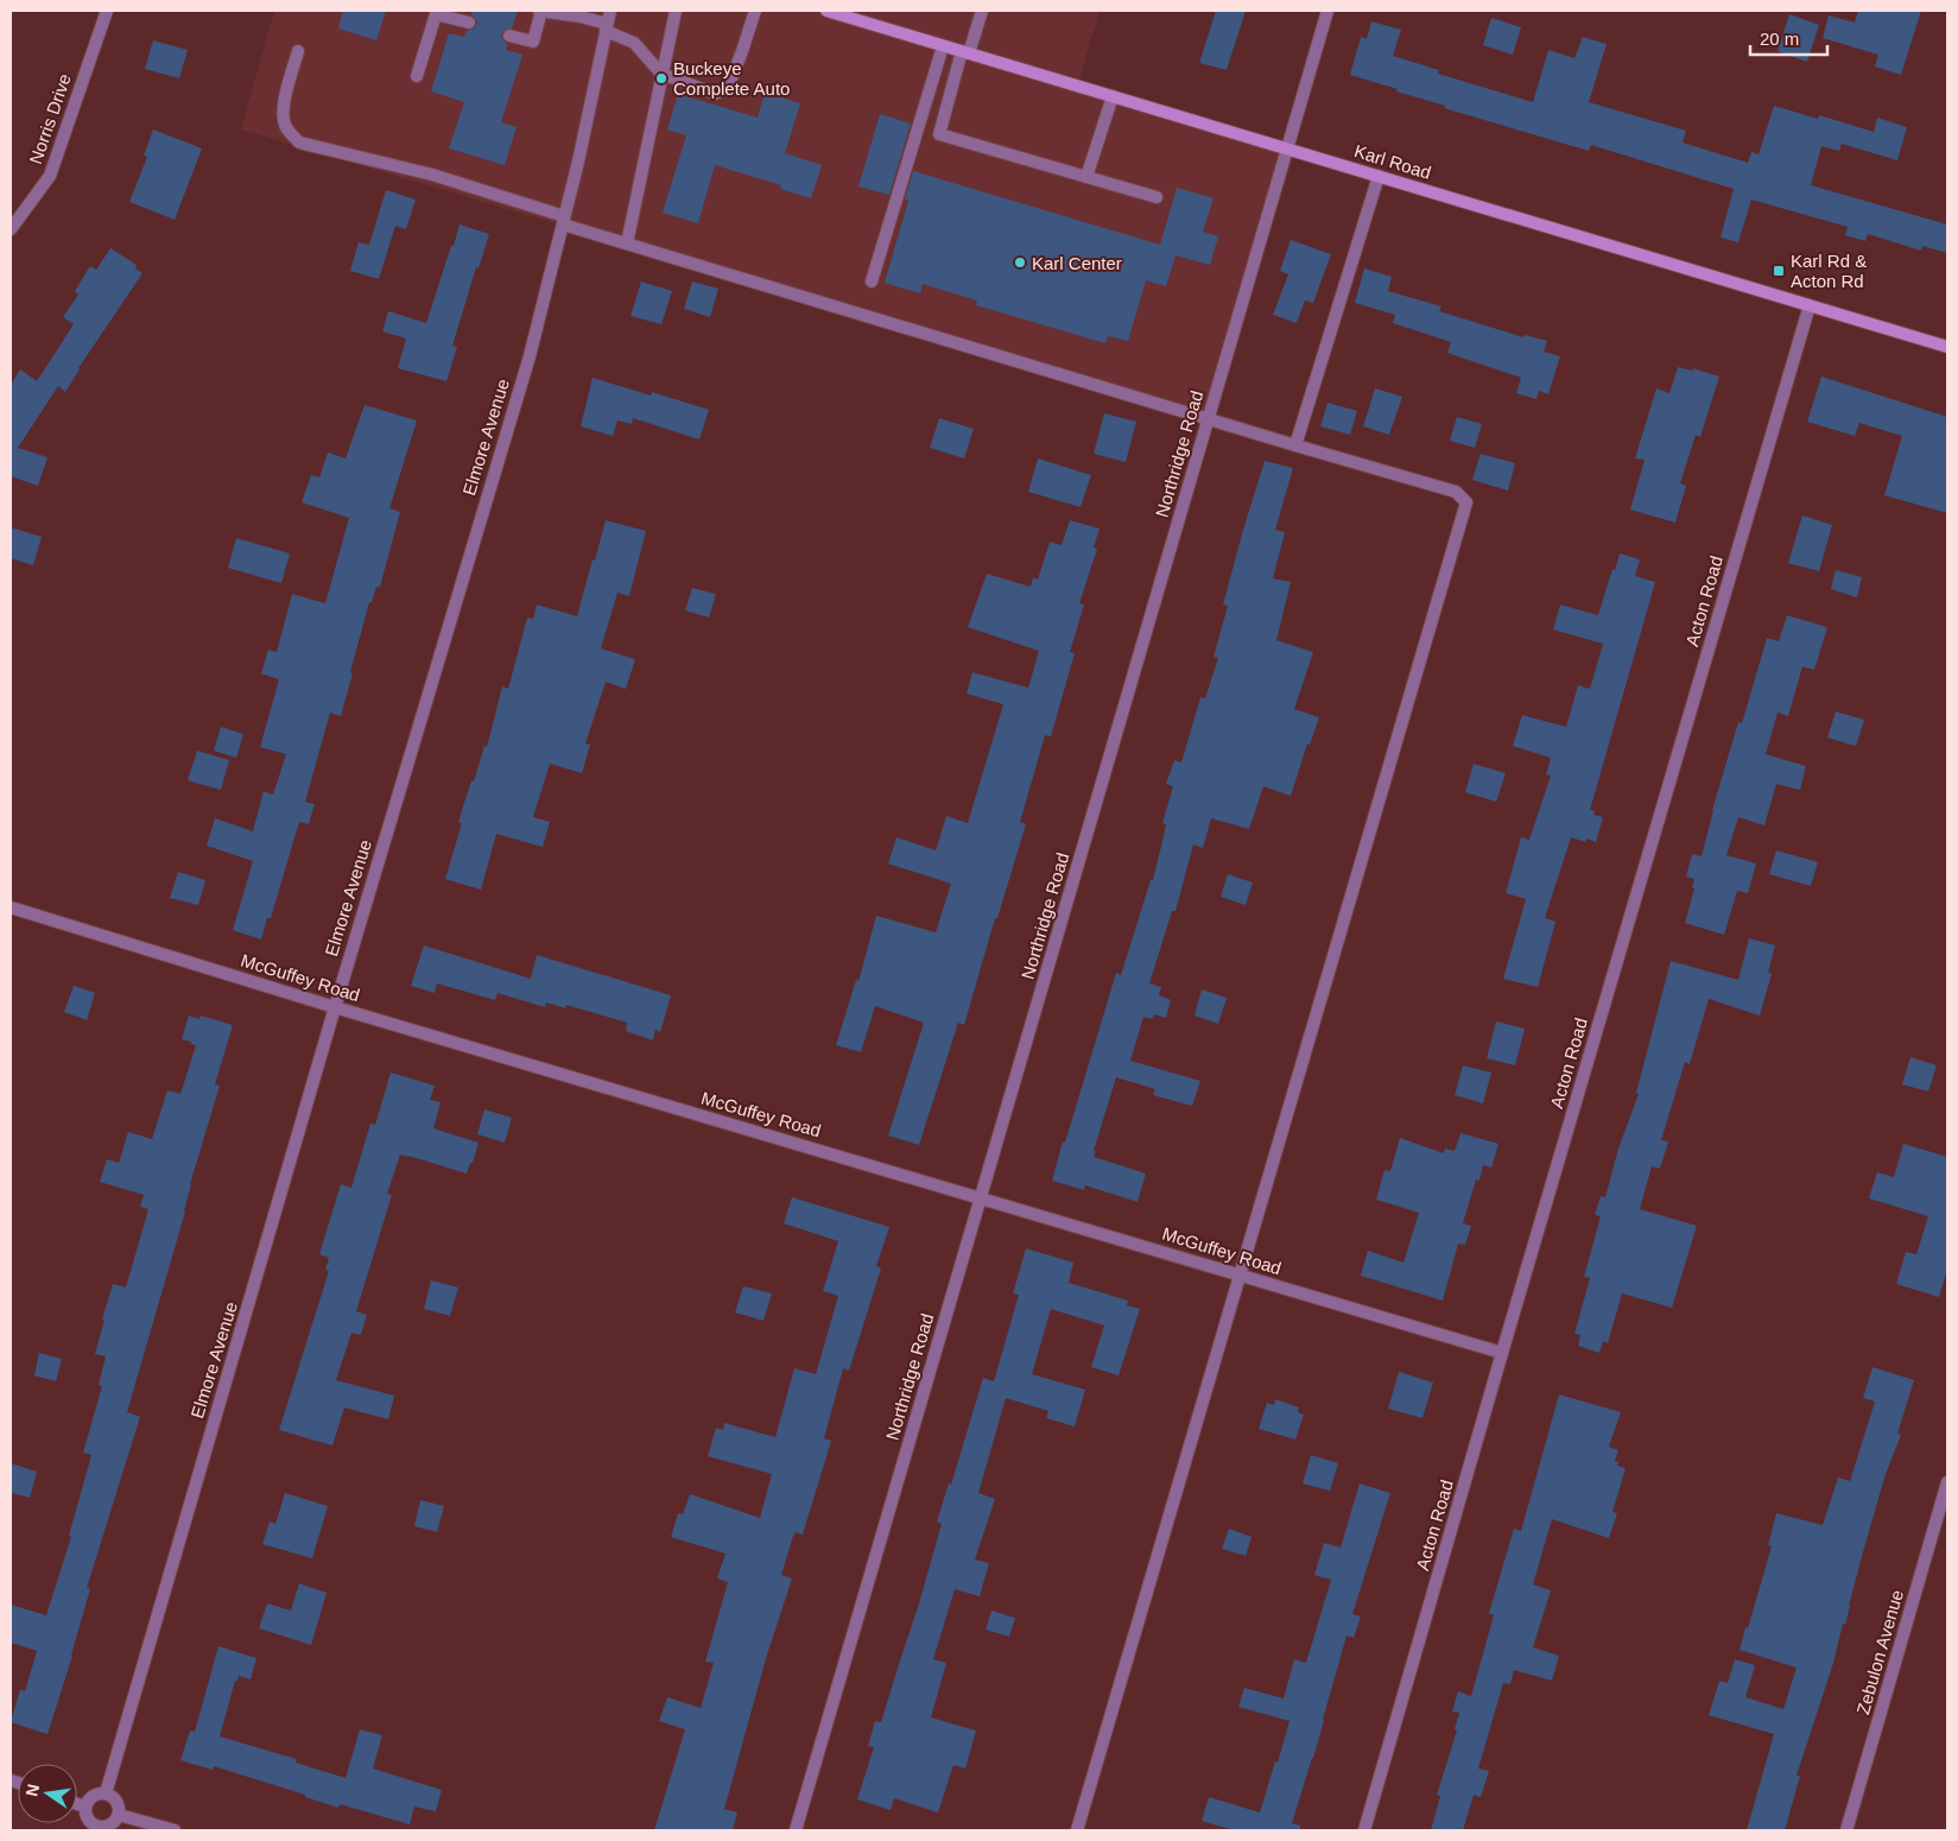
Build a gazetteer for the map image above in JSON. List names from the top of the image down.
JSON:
{
  "streets": {
    "main road": ["Karl Road"],
    "street": [
      "Norris Drive",
      "Elmore Avenue",
      "Northridge Road",
      "Acton Road",
      "McGuffey Road",
      "Zebulon Avenue"
    ]
  },
  "crossings": [
    ["Karl Road", "Northridge Road"],
    ["Karl Road", "Acton Road"],
    ["Elmore Avenue", "McGuffey Road"],
    ["Northridge Road", "McGuffey Road"],
    ["Acton Road", "McGuffey Road"]
  ],
  "places": {
    "other": ["Buckeye Complete Auto", "Karl Center"],
    "transit": ["Karl Rd & Acton Rd"]
  },
  "scale_bar": "20 m",
  "north": "left"
}
